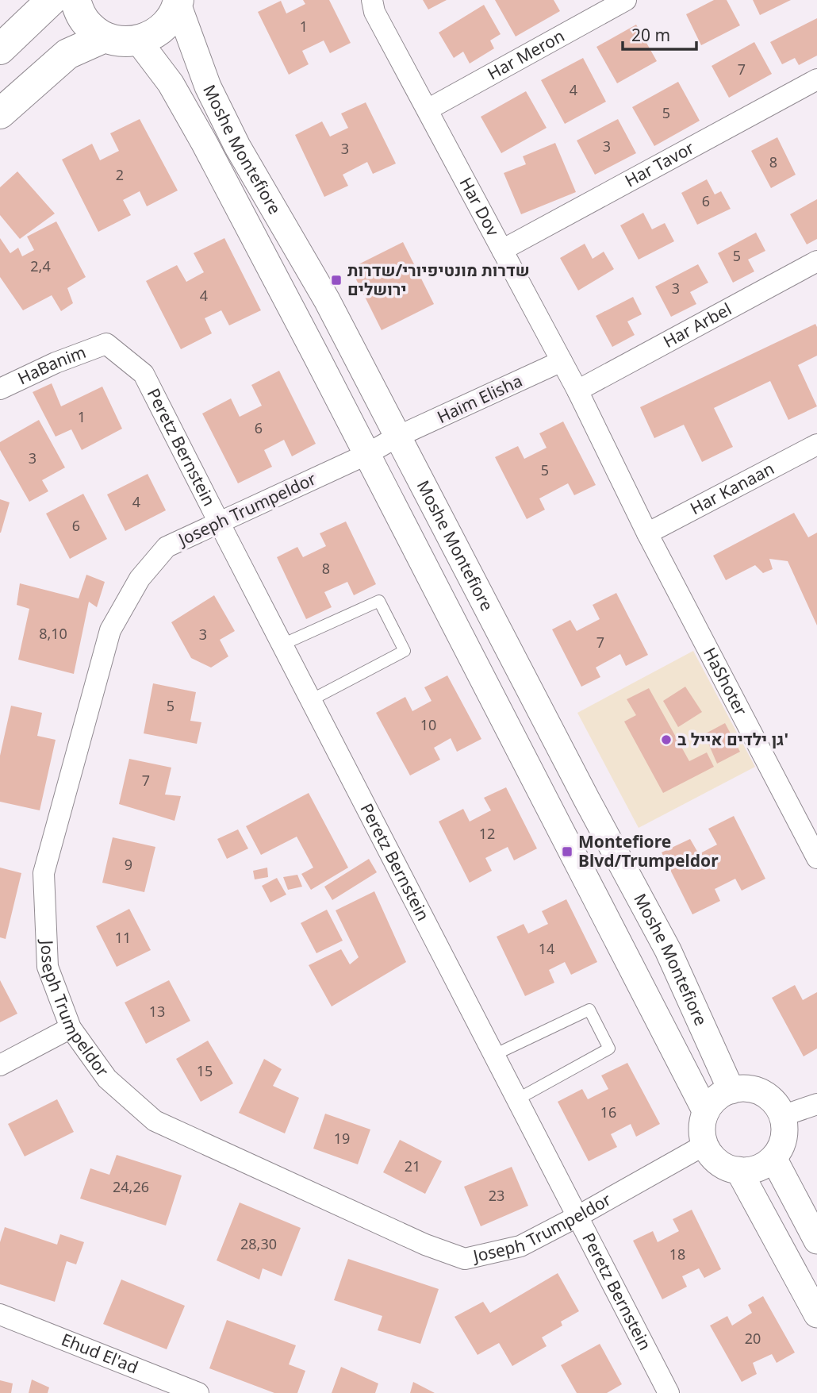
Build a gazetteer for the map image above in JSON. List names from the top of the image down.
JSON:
{
  "streets": {
    "street": [
      "Har Meron",
      "Moshe Montefiore",
      "Har Tavor",
      "Har Dov",
      "Har Arbel",
      "HaBanim",
      "Haim Elisha",
      "Peretz Bernstein",
      "Har Kanaan",
      "Joseph Trumpeldor",
      "HaShoter",
      "Ehud El'ad"
    ]
  },
  "crossings": [
    ["Har Meron", "Har Dov"],
    ["Moshe Montefiore", "Haim Elisha"],
    ["Moshe Montefiore", "Joseph Trumpeldor"],
    ["Har Tavor", "Har Dov"],
    ["Har Dov", "Har Arbel"],
    ["Har Dov", "Haim Elisha"],
    ["Har Dov", "Har Kanaan"],
    ["Har Dov", "HaShoter"],
    ["HaBanim", "Peretz Bernstein"],
    ["Haim Elisha", "Joseph Trumpeldor"],
    ["Peretz Bernstein", "Joseph Trumpeldor"],
    ["Har Kanaan", "HaShoter"]
  ],
  "places": {
    "transit": ["שדרות מונטיפיורי/שדרות ירושלים", "Montefiore Blvd/Trumpeldor"],
    "other": ["גן ילדים אייל ב'"]
  },
  "house_numbers": [
    "1",
    "7",
    "4",
    "5",
    "3",
    "3",
    "8",
    "2",
    "6",
    "5",
    "2,4",
    "3",
    "4",
    "1",
    "6",
    "3",
    "5",
    "4",
    "6",
    "8",
    "8,10",
    "3",
    "7",
    "5",
    "10",
    "7",
    "12",
    "9",
    "11",
    "14",
    "13",
    "15",
    "16",
    "19",
    "21",
    "24,26",
    "23",
    "28,30",
    "18",
    "20"
  ],
  "scale_bar": "20 m"
}
